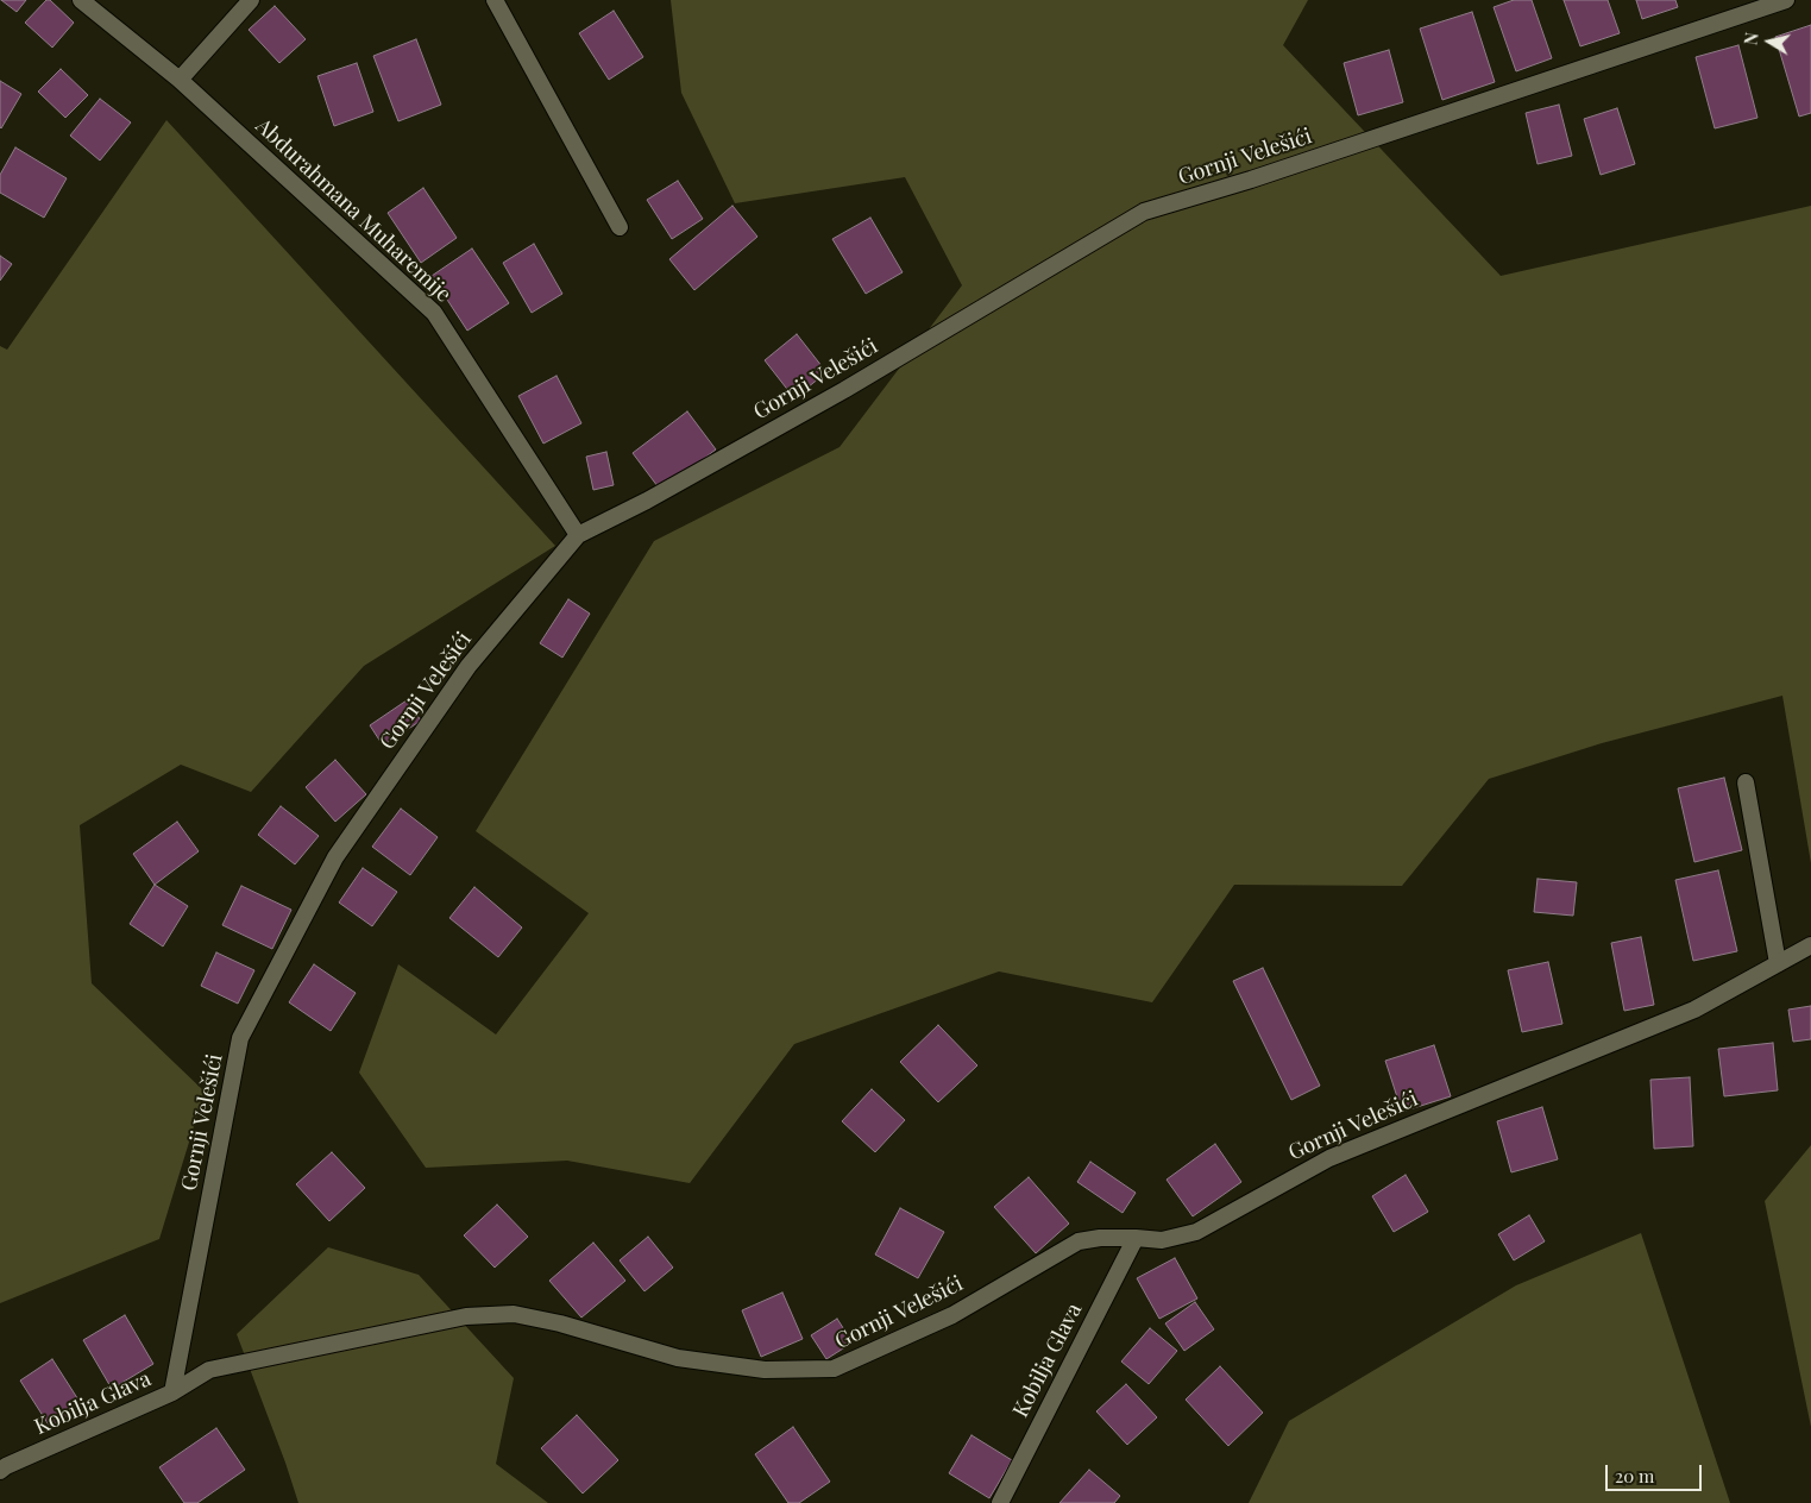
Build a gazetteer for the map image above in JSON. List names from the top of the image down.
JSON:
{
  "streets": {
    "street": ["Gornji Velešići", "Abdurahmana Muharemije", "Kobilja Glava"]
  },
  "crossings": [
    ["Gornji Velešići", "Abdurahmana Muharemije"],
    ["Gornji Velešići", "Kobilja Glava"]
  ],
  "scale_bar": "20 m",
  "north": "left"
}
